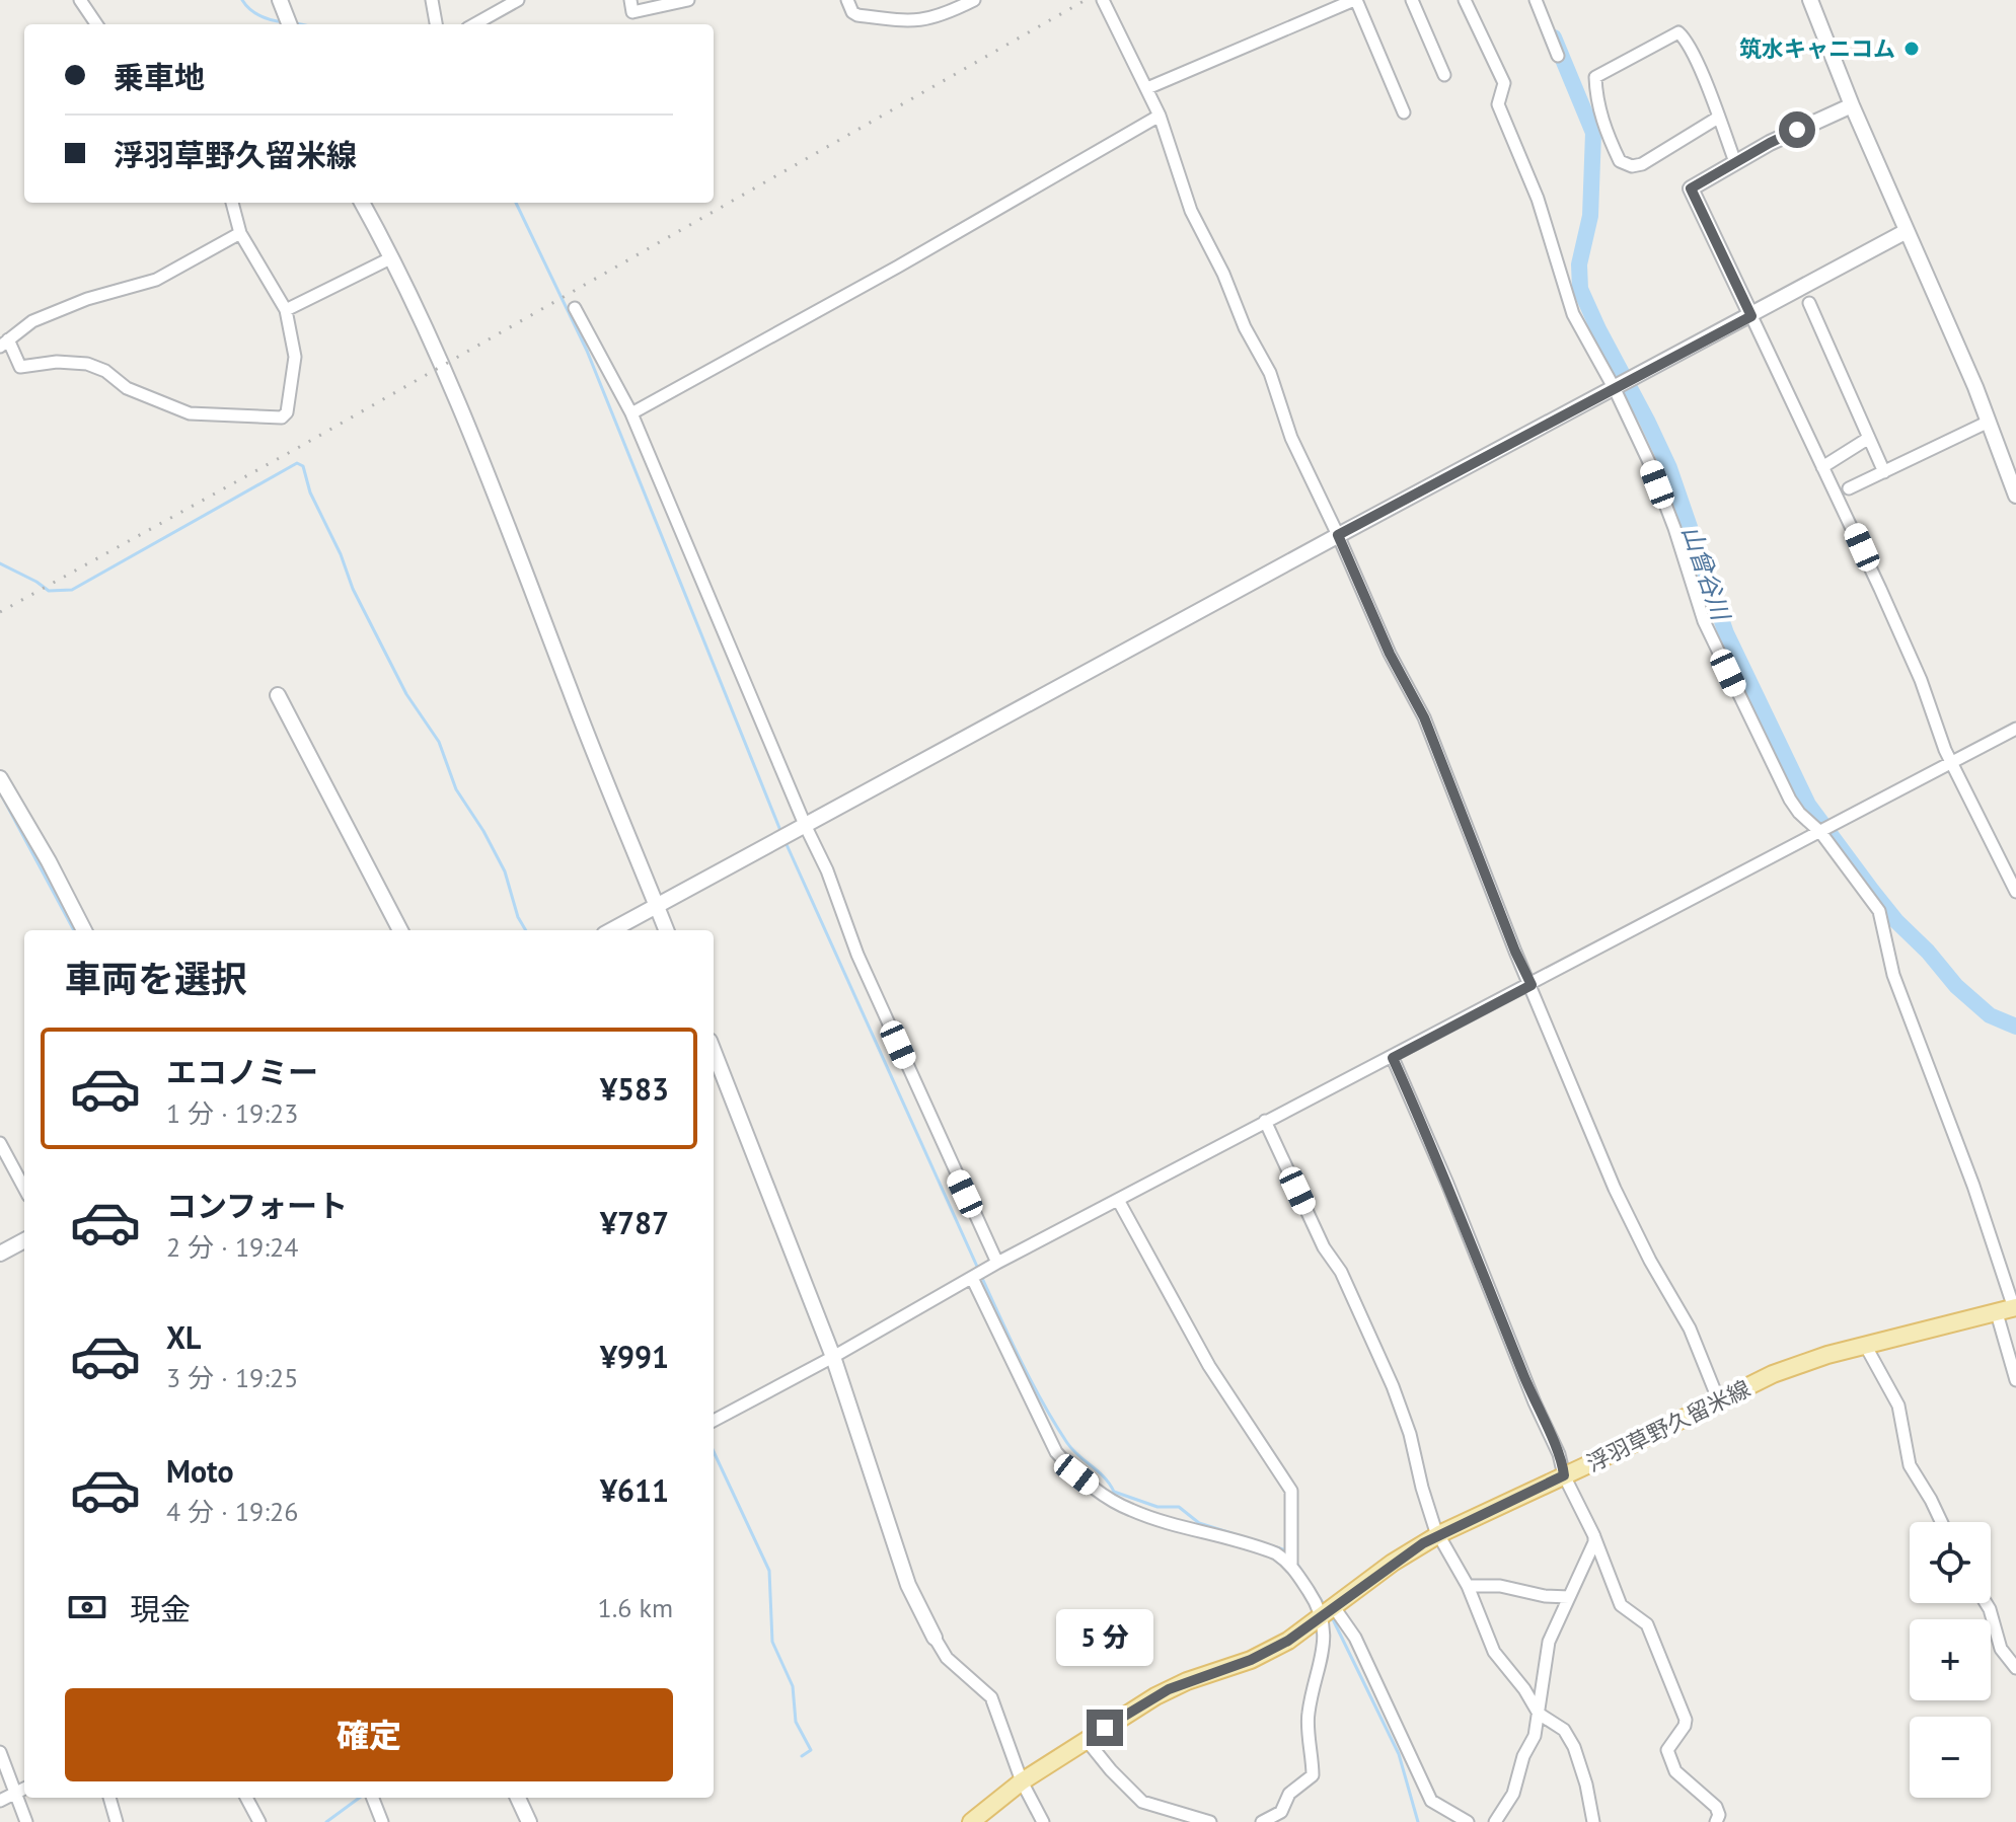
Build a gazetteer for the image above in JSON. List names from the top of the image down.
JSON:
{
  "streets": {
    "main road": ["浮羽草野久留米線"]
  },
  "water": ["山曾谷川"],
  "places": ["筑水キャニコム"],
  "page": {
    "banner": ["乗車地", "浮羽草野久留米線"],
    "heading": "車両を選択",
    "list": [
      {
        "name": "エコノミー",
        "note": "1 分 · 19:23",
        "value": "¥583"
      },
      {
        "name": "コンフォート",
        "note": "2 分 · 19:24",
        "value": "¥787"
      },
      {
        "name": "XL",
        "note": "3 分 · 19:25",
        "value": "¥991"
      },
      {
        "name": "Moto",
        "note": "4 分 · 19:26",
        "value": "¥611"
      }
    ],
    "map_buttons": ["+", "−"],
    "pay": ["現金", "1.6 km"],
    "bubble": "5 分",
    "buttons": "確定"
  }
}
